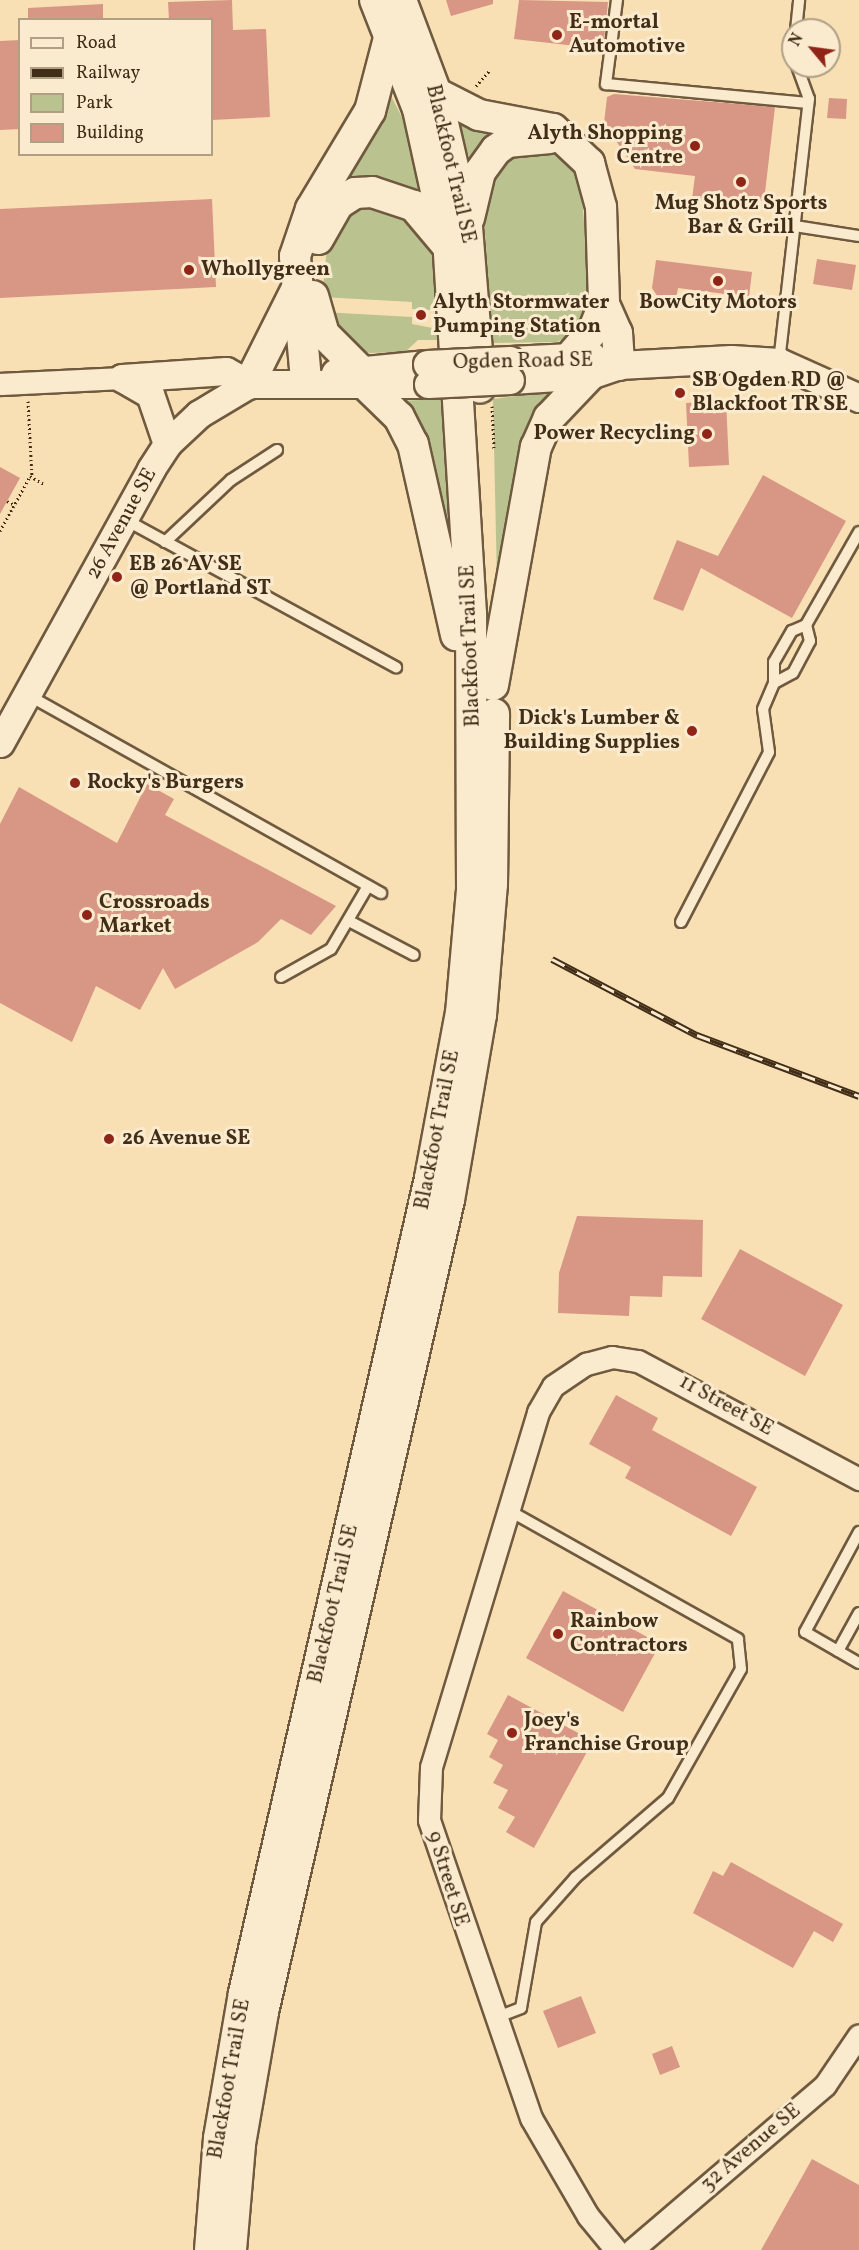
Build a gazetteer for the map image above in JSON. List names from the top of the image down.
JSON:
{
  "streets": {
    "main road": ["Blackfoot Trail SE"],
    "street": [
      "Ogden Road SE",
      "26 Avenue SE",
      "11 Street SE",
      "9 Street SE",
      "32 Avenue SE"
    ]
  },
  "crossings": [
    ["Ogden Road SE", "26 Avenue SE"],
    ["11 Street SE", "9 Street SE"]
  ],
  "places": [
    "E-mortal Automotive",
    "Alyth Shopping Centre",
    "Mug Shotz Sports Bar & Grill",
    "Whollygreen",
    "BowCity Motors",
    "Alyth Stormwater Pumping Station",
    "SB Ogden RD @ Blackfoot TR SE",
    "Power Recycling",
    "EB 26 AV SE @ Portland ST",
    "Dick's Lumber & Building Supplies",
    "Rocky's Burgers",
    "Crossroads Market",
    "26 Avenue SE",
    "Rainbow Contractors",
    "Joey's Franchise Group"
  ],
  "legend": [
    "Road",
    "Railway",
    "Park",
    "Building"
  ],
  "north": "top left"
}
